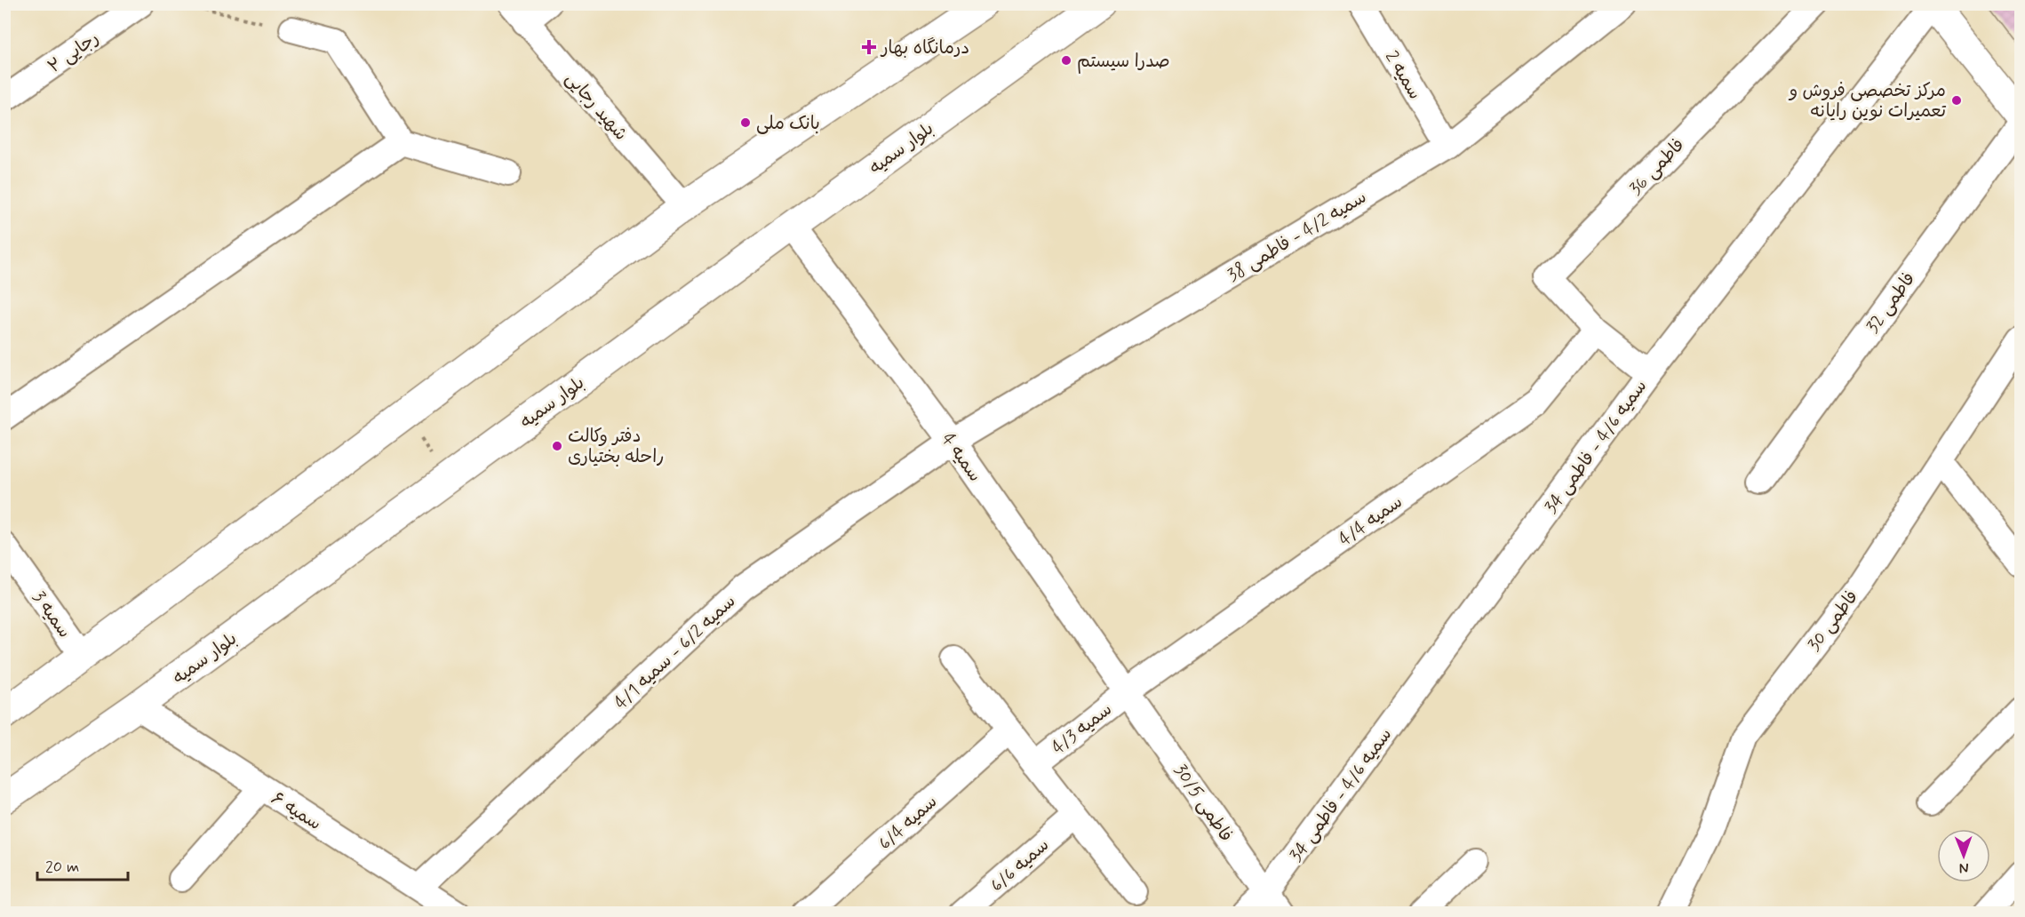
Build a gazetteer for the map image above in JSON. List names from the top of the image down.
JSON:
{
  "streets": {
    "main road": ["بلوار سمیه"],
    "street": [
      "رجایی ۲",
      "سمیه 2",
      "شهید رجایی",
      "فاطمی 36",
      "سمیه 4/2 - فاطمی 38",
      "فاطمی 32",
      "سمیه 4/6 - فاطمی 34",
      "سمیه 4",
      "سمیه 4/4",
      "سمیه 3",
      "فاطمی 30",
      "سمیه 6/2 - سمیه 4/1",
      "سمیه 4/3",
      "فاطمی 30/5",
      "سمیه ۶",
      "سمیه 6/4",
      "سمیه 6/6"
    ]
  },
  "crossings": [
    ["سمیه 2", "سمیه 4/2 - فاطمی 38"],
    ["بلوار سمیه", "سمیه 4"],
    ["بلوار سمیه", "سمیه ۶"],
    ["فاطمی 36", "سمیه 4/4"],
    ["سمیه 4/2 - فاطمی 38", "سمیه 4"],
    ["سمیه 4/2 - فاطمی 38", "سمیه 6/2 - سمیه 4/1"],
    ["سمیه 4/6 - فاطمی 34", "فاطمی 30/5"],
    ["سمیه 4", "سمیه 4/4"],
    ["سمیه 4", "سمیه 6/2 - سمیه 4/1"],
    ["سمیه 4", "سمیه 4/3"],
    ["سمیه 4", "فاطمی 30/5"],
    ["سمیه 4/4", "سمیه 4/3"],
    ["سمیه 4/4", "فاطمی 30/5"],
    ["سمیه 6/2 - سمیه 4/1", "سمیه ۶"],
    ["سمیه 4/3", "فاطمی 30/5"]
  ],
  "places": {
    "health": ["درمانگاه بهار"],
    "other": [
      "صدرا سیستم",
      "مرکز تخصصی فروش و تعمیرات نوین رایانه",
      "بانک ملی",
      "دفتر وکالت راحله بختیاری"
    ]
  },
  "scale_bar": "20 m",
  "north": "bottom"
}
